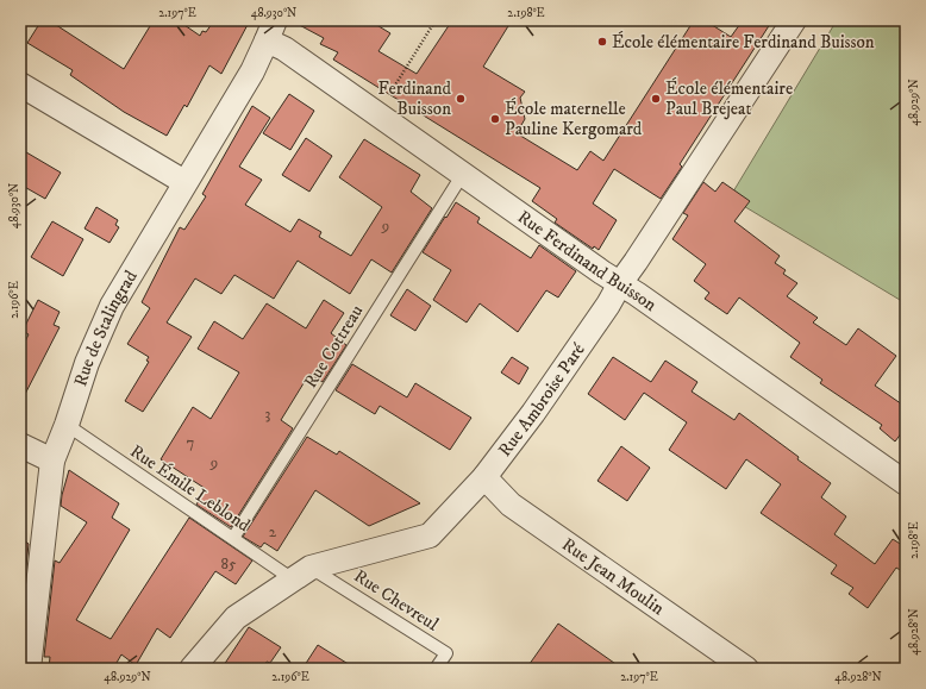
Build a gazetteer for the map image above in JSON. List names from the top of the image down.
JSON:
{
  "streets": {
    "street": [
      "Rue Ferdinand Buisson",
      "Rue de Stalingrad",
      "Rue Ambroise Paré",
      "Rue Jean Moulin"
    ],
    "lane": ["Rue Cottreau", "Rue Émile Leblond", "Rue Chevreul"]
  },
  "crossings": [
    ["Rue Ferdinand Buisson", "Rue de Stalingrad"],
    ["Rue Ferdinand Buisson", "Rue Cottreau"],
    ["Rue Ferdinand Buisson", "Rue Ambroise Paré"],
    ["Rue de Stalingrad", "Rue Émile Leblond"],
    ["Rue Cottreau", "Rue Émile Leblond"],
    ["Rue Ambroise Paré", "Rue Émile Leblond"],
    ["Rue Ambroise Paré", "Rue Jean Moulin"],
    ["Rue Ambroise Paré", "Rue Chevreul"],
    ["Rue Émile Leblond", "Rue Chevreul"]
  ],
  "places": [
    "École élémentaire Ferdinand Buisson",
    "Ferdinand Buisson",
    "École élémentaire Paul Brejeat",
    "École maternelle Pauline Kergomard"
  ],
  "house_numbers": [
    "9",
    "3",
    "7",
    "9",
    "2",
    "85"
  ],
  "coordinates": [
    "2.197°E",
    "48.930°N",
    "2.198°E",
    "48.929°N",
    "2.196°E",
    "48.928°N"
  ]
}
